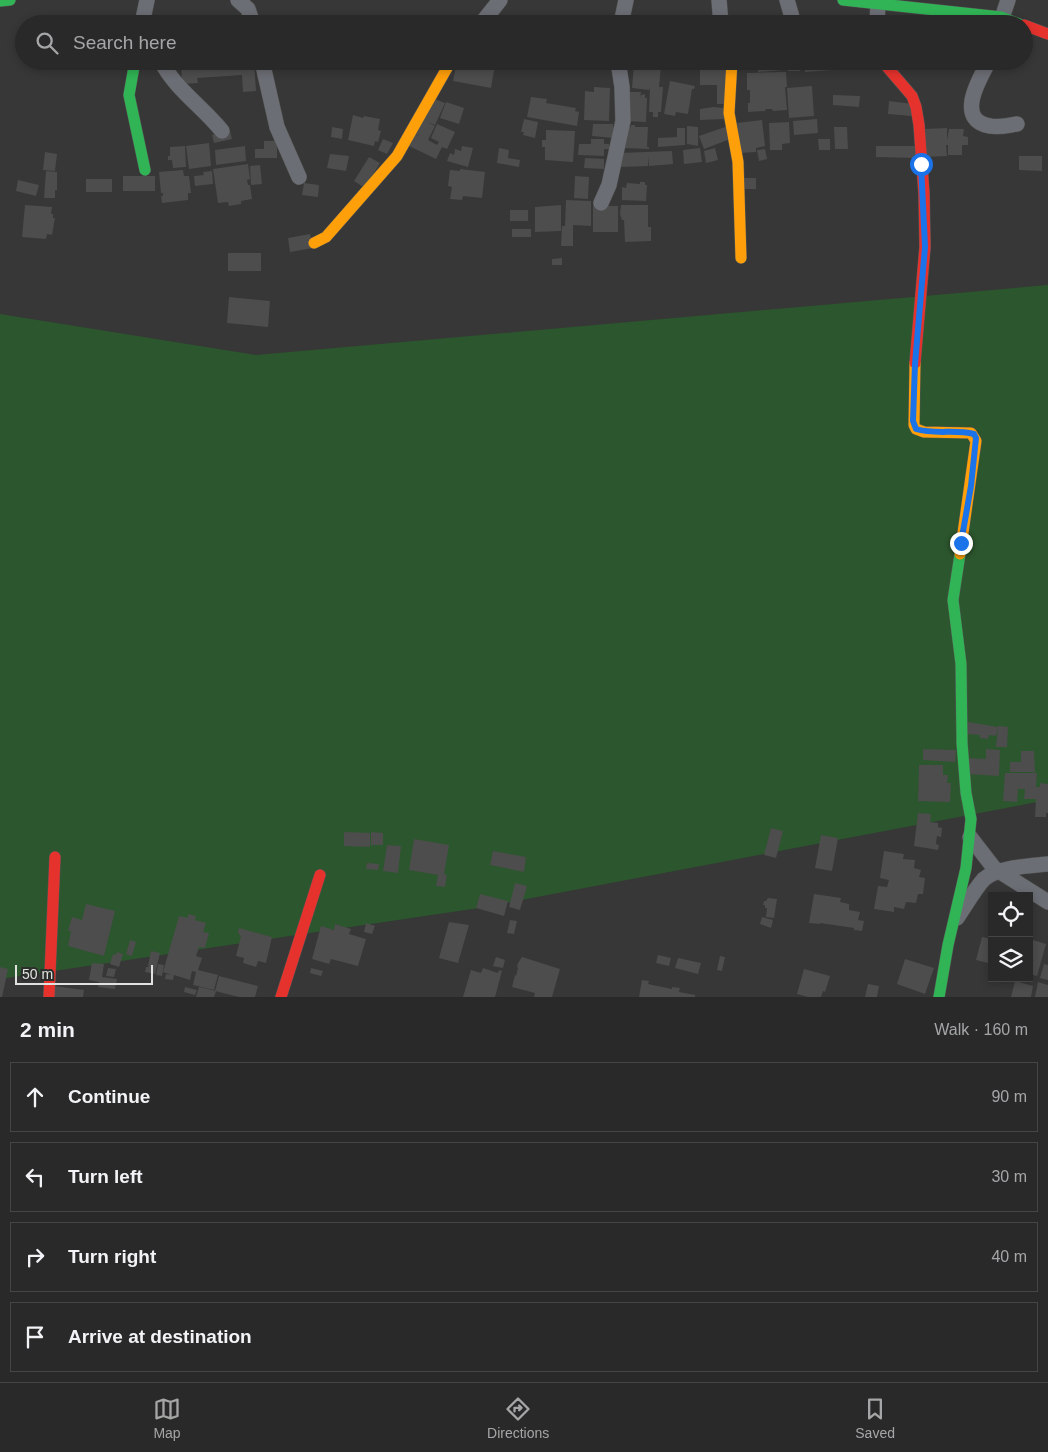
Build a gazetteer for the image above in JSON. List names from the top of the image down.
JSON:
{
  "scale_bar": "50 m",
  "page": {
    "search": "Search here",
    "scale": "50 m",
    "heading": ["2 min", "Walk · 160 m"],
    "list": [
      ["Continue", "90 m"],
      ["Turn left", "30 m"],
      ["Turn right", "40 m"],
      "Arrive at destination"
    ],
    "nav": ["Map", "Directions", "Saved"]
  }
}
